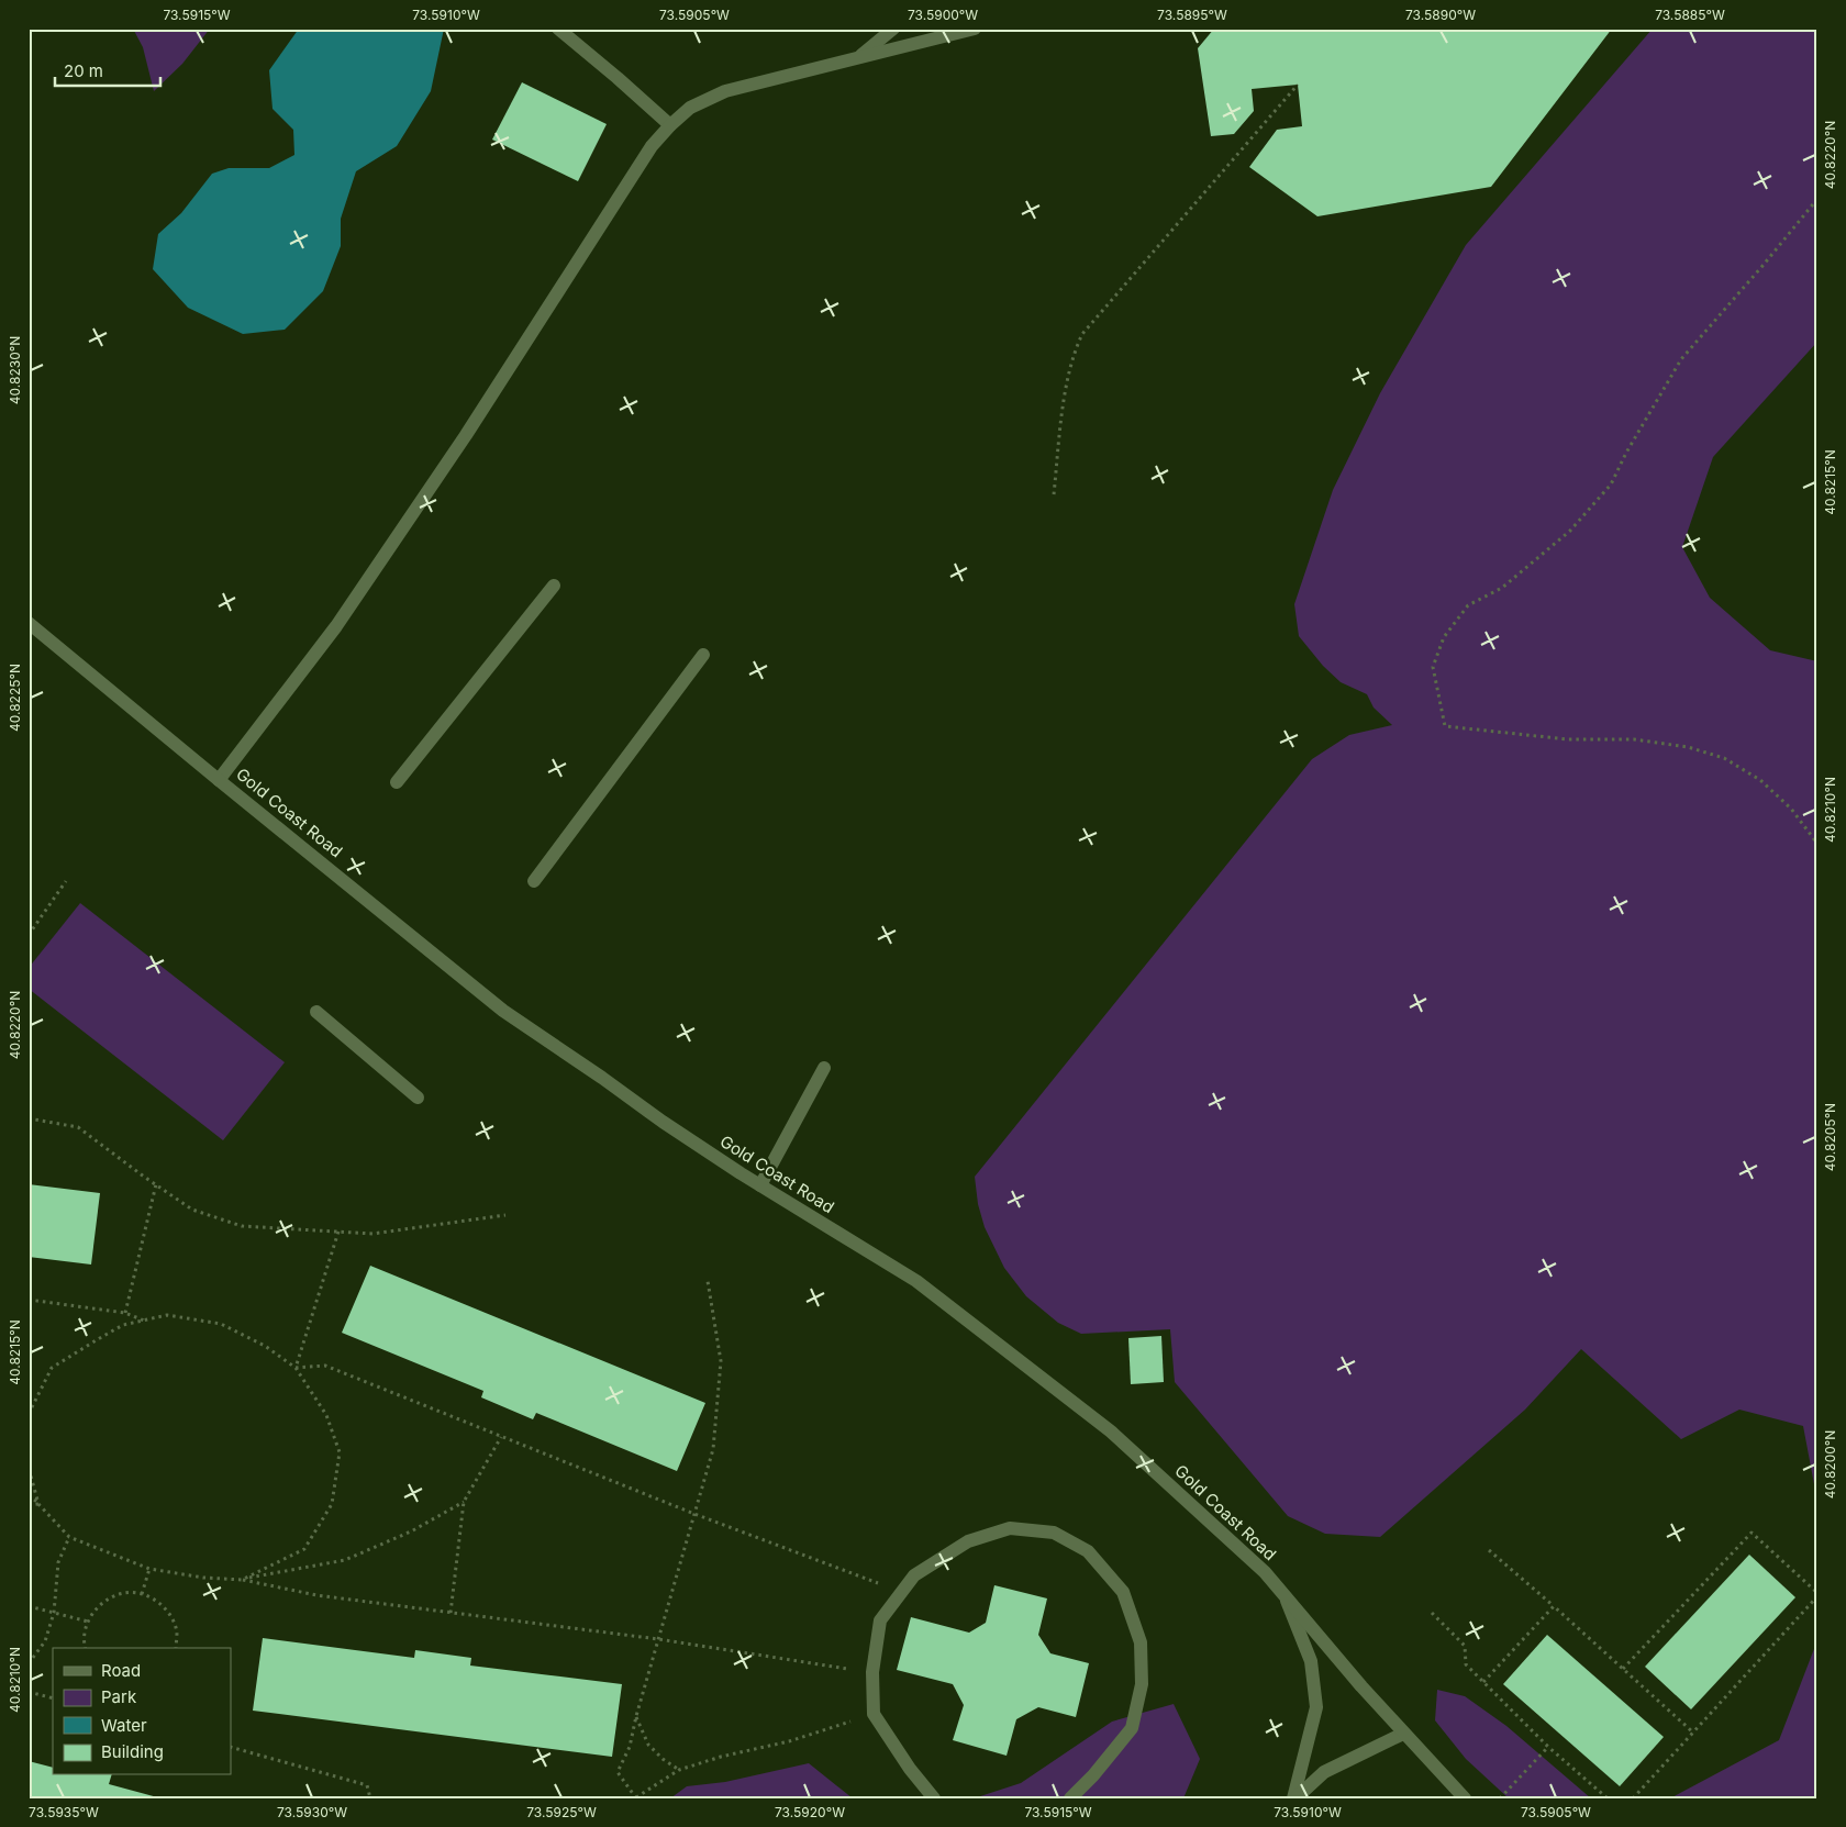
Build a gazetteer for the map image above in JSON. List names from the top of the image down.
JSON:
{
  "streets": {
    "street": ["Gold Coast Road"]
  },
  "legend": [
    "Road",
    "Park",
    "Water",
    "Building"
  ],
  "scale_bar": "20 m",
  "coordinates": [
    "73.5915°W",
    "73.5910°W",
    "73.5905°W",
    "73.5900°W",
    "73.5895°W",
    "73.5890°W",
    "73.5885°W",
    "40.8220°N",
    "40.8230°N",
    "40.8215°N",
    "40.8225°N",
    "40.8210°N",
    "40.8205°N",
    "40.8200°N",
    "73.5935°W",
    "73.5930°W",
    "73.5925°W",
    "73.5920°W"
  ]
}
